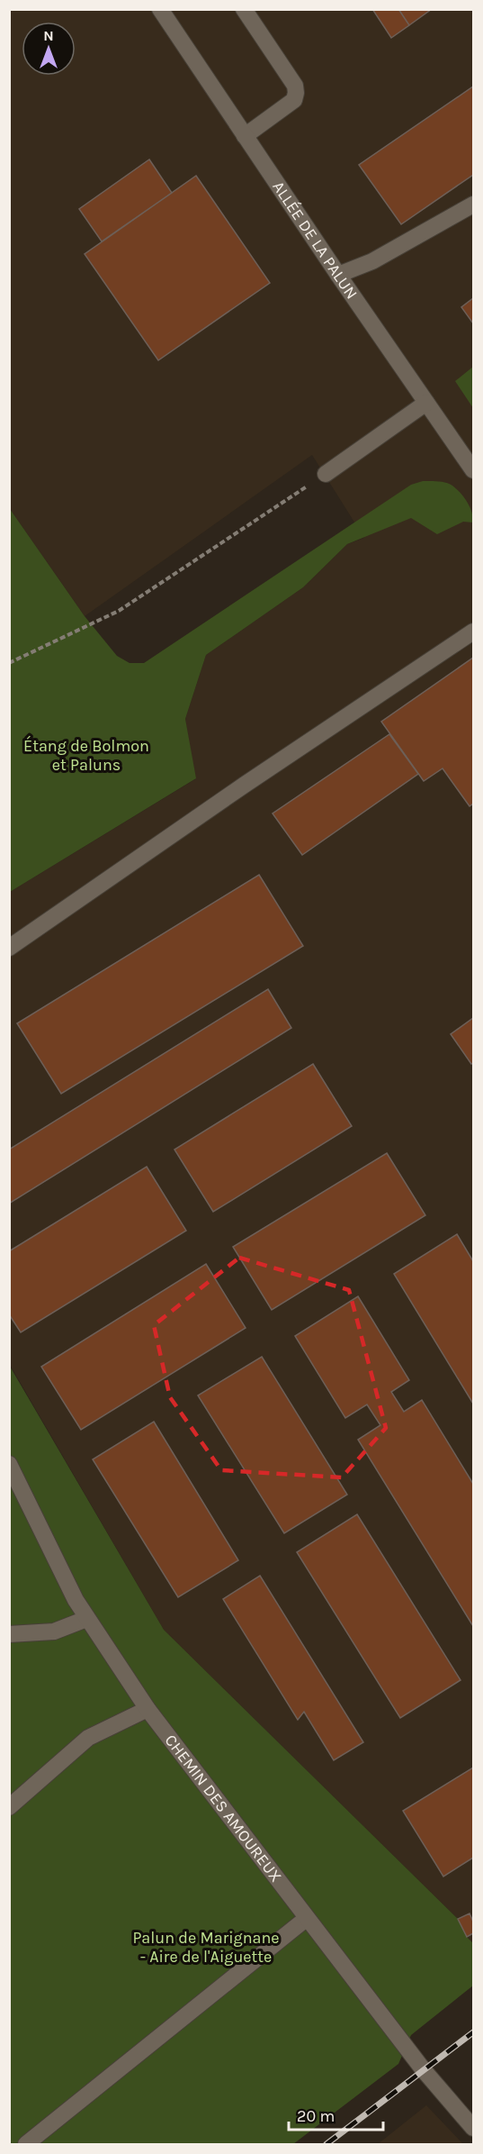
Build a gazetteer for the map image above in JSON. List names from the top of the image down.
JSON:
{
  "streets": {
    "street": ["ALLÉE DE LA PALUN", "CHEMIN DES AMOUREUX"]
  },
  "parks": ["Étang de Bolmon et Paluns", "Palun de Marignane - Aire de l'Aiguette"],
  "scale_bar": "20 m",
  "north": "top"
}
